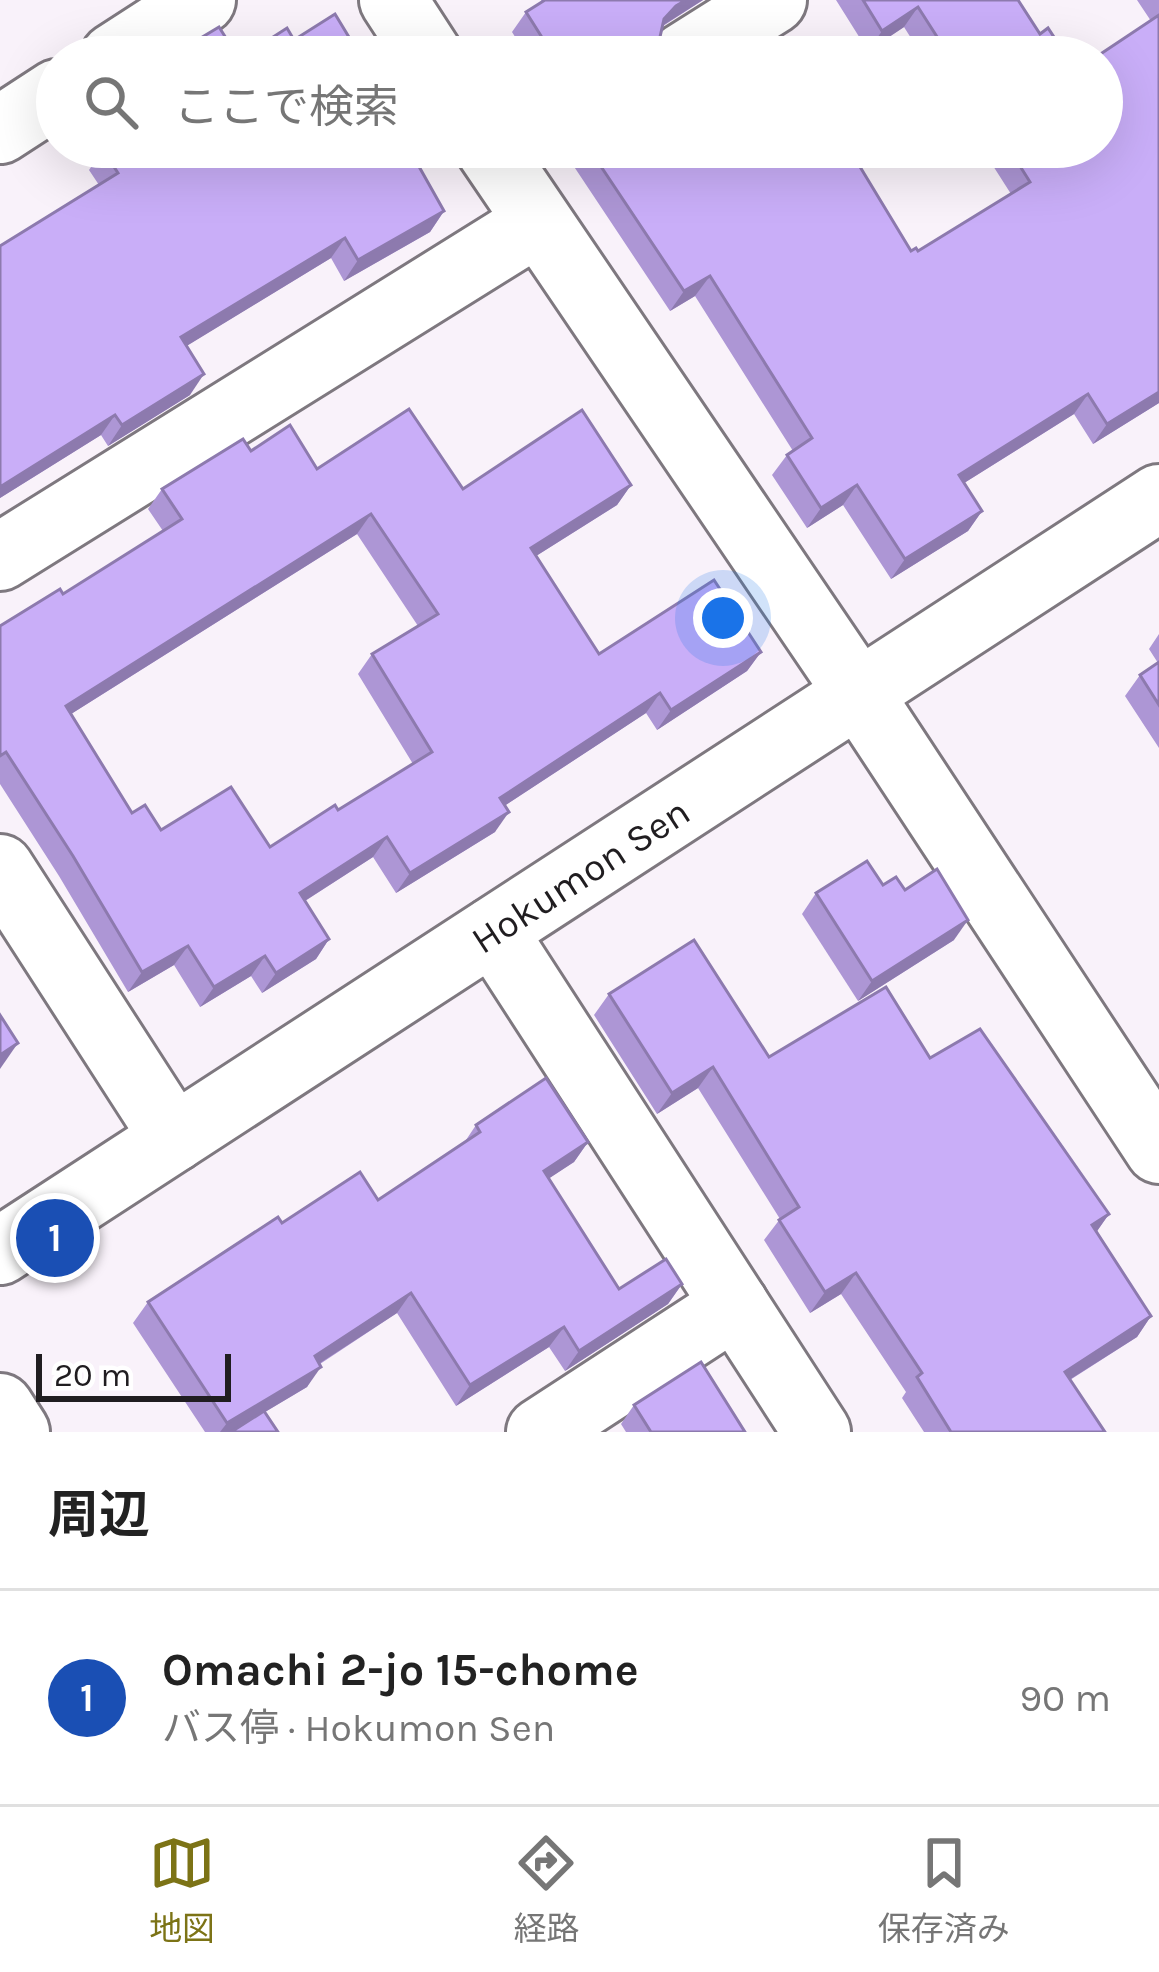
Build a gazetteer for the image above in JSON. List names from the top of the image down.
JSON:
{
  "streets": {
    "street": ["Hokumon Sen"]
  },
  "scale_bar": "20 m",
  "page": {
    "search": "ここで検索",
    "pins": "1",
    "scale": "20 m",
    "heading": "周辺",
    "list": [
      {
        "mark": "1",
        "name": "Omachi 2-jo 15-chome",
        "note": "バス停 · Hokumon Sen",
        "value": "90 m"
      }
    ],
    "nav": ["地図", "経路", "保存済み"]
  }
}
